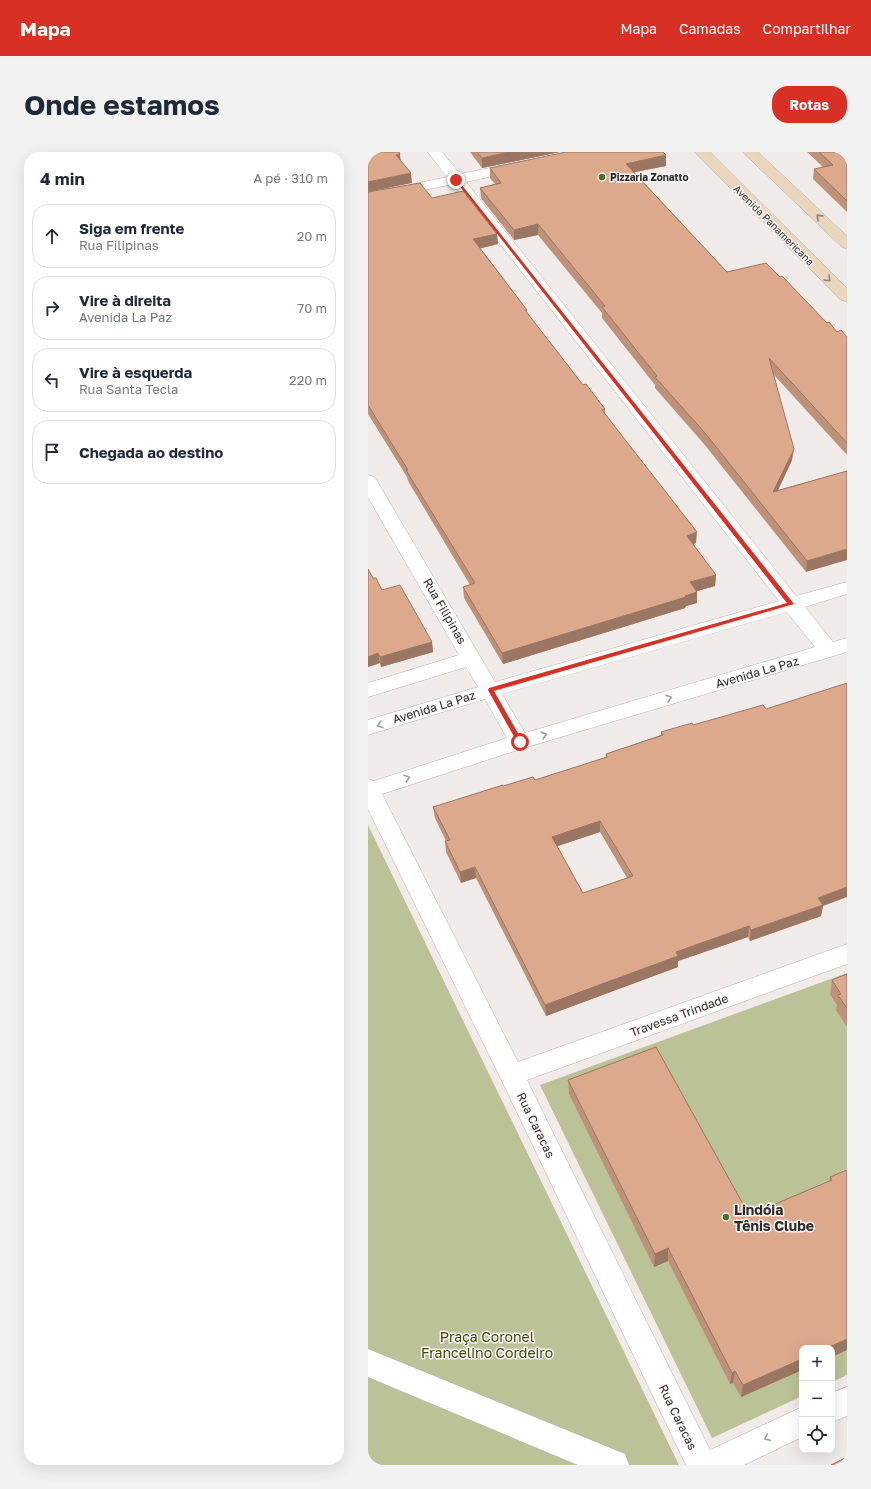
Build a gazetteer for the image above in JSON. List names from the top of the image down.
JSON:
{
  "streets": {
    "street": [
      "Avenida Panamericana",
      "Rua Filipinas",
      "Avenida La Paz",
      "Travessa Trindade",
      "Rua Caracas"
    ]
  },
  "crossings": [
    ["Rua Filipinas", "Avenida La Paz"],
    ["Avenida La Paz", "Rua Caracas"],
    ["Travessa Trindade", "Rua Caracas"]
  ],
  "parks": ["Praça Coronel Francelino Cordeiro"],
  "places": ["Pizzaria Zonatto", "Lindóia Tênis Clube"],
  "page": {
    "header": "Mapa",
    "nav": ["Mapa", "Camadas", "Compartilhar"],
    "buttons": "Rotas",
    "title": "Onde estamos",
    "heading": ["4 min", "A pé · 310 m"],
    "list": [
      ["Siga em frente", "Rua Filipinas", "20 m"],
      ["Vire à direita", "Avenida La Paz", "70 m"],
      ["Vire à esquerda", "Rua Santa Tecla", "220 m"],
      "Chegada ao destino"
    ],
    "map_buttons": ["+", "−"]
  }
}
